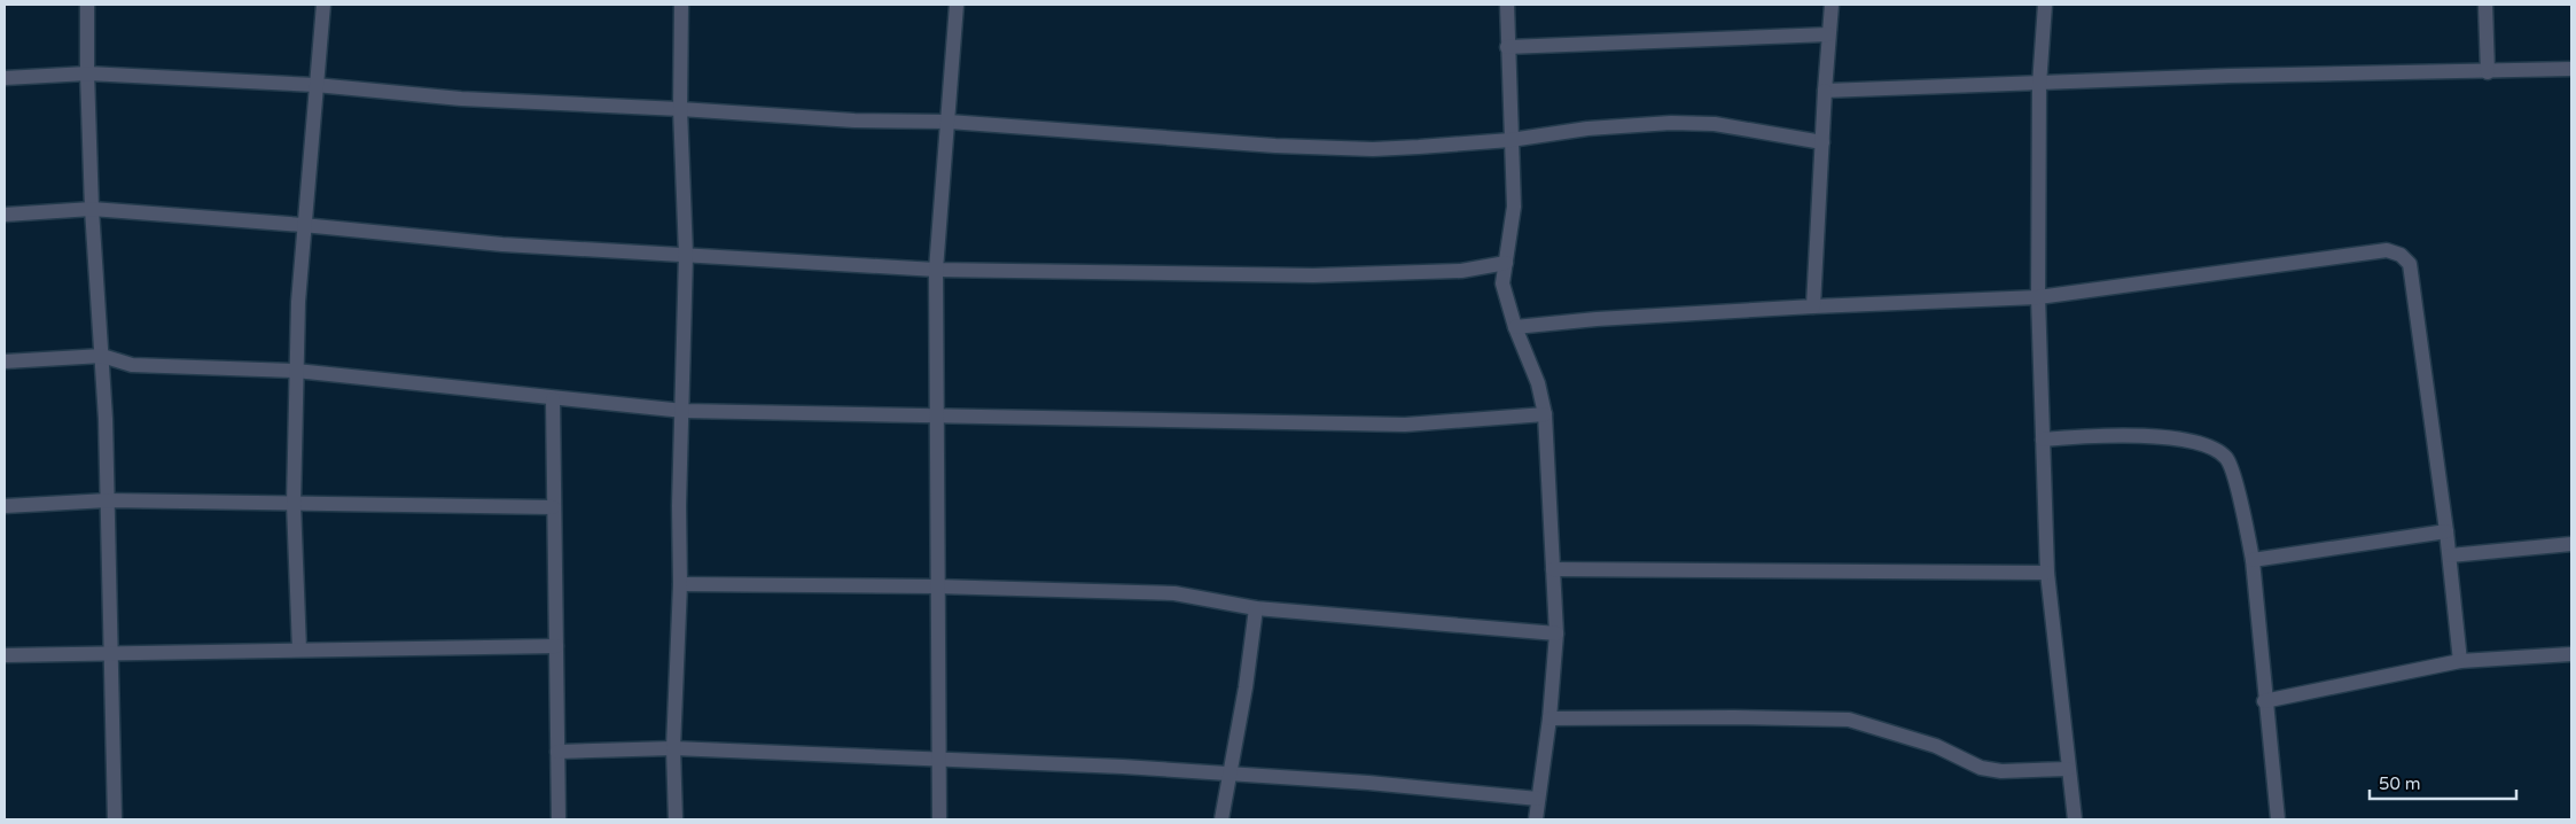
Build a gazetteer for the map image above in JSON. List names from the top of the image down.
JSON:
{
  "scale_bar": "50 m"
}
